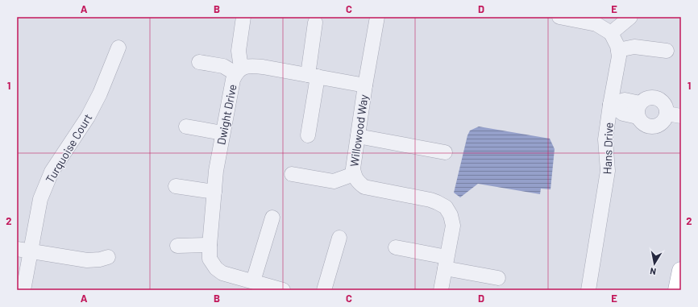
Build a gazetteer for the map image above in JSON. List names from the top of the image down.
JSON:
{
  "streets": {
    "street": [
      "Dwight Drive",
      "Willowood Way",
      "Turquoise Court",
      "Hans Drive"
    ]
  },
  "north": "bottom",
  "grid": {
    "columns": [
      "A",
      "B",
      "C",
      "D",
      "E"
    ],
    "rows": ["1", "2"]
  }
}
